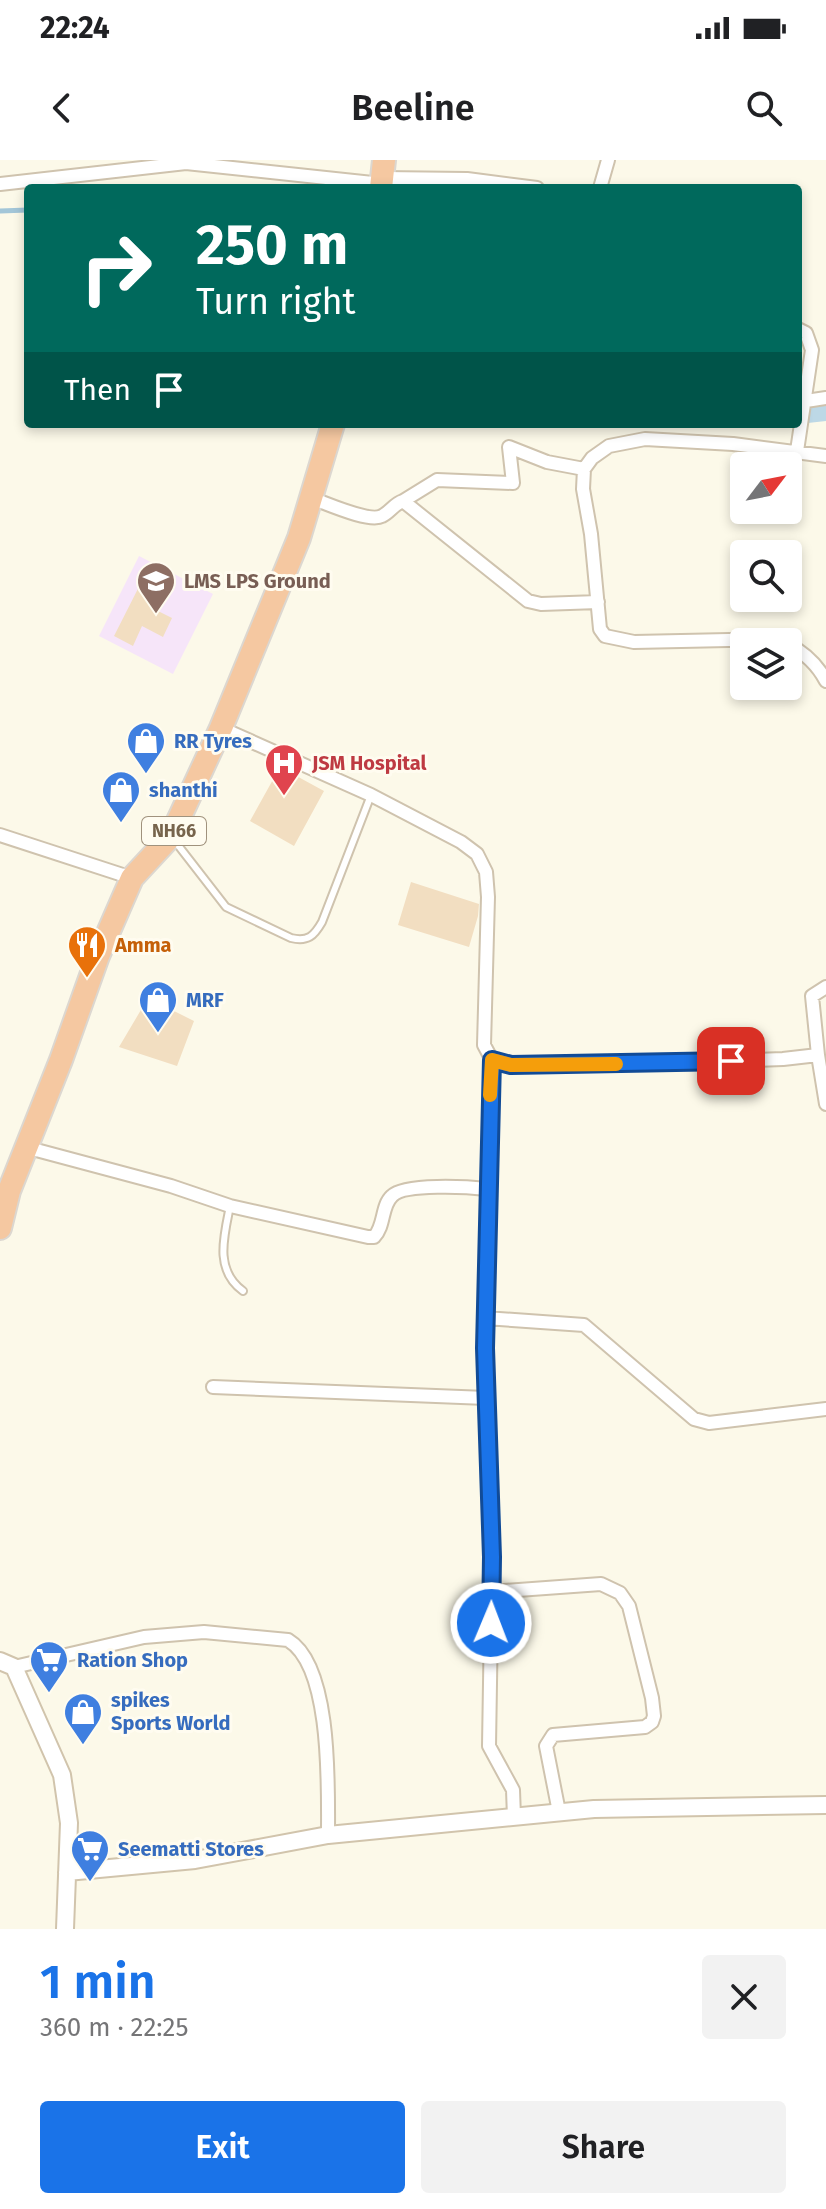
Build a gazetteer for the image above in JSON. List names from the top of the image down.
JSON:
{
  "streets": {
    "highway": ["NH66"]
  },
  "places": {
    "school or university": ["LMS LPS Ground"],
    "shop": [
      "RR Tyres",
      "shanthi",
      "MRF",
      "spikes Sports World"
    ],
    "hospital": ["JSM Hospital"],
    "restaurant": ["Amma"],
    "supermarket": ["Ration Shop", "Seematti Stores"]
  },
  "north": "top right",
  "page": {
    "status": "22:24",
    "header": "Beeline",
    "turn": ["250 m", "Turn right"],
    "then": "Then",
    "heading": ["1 min", "360 m · 22:25"],
    "buttons": ["Exit", "Share"]
  }
}
